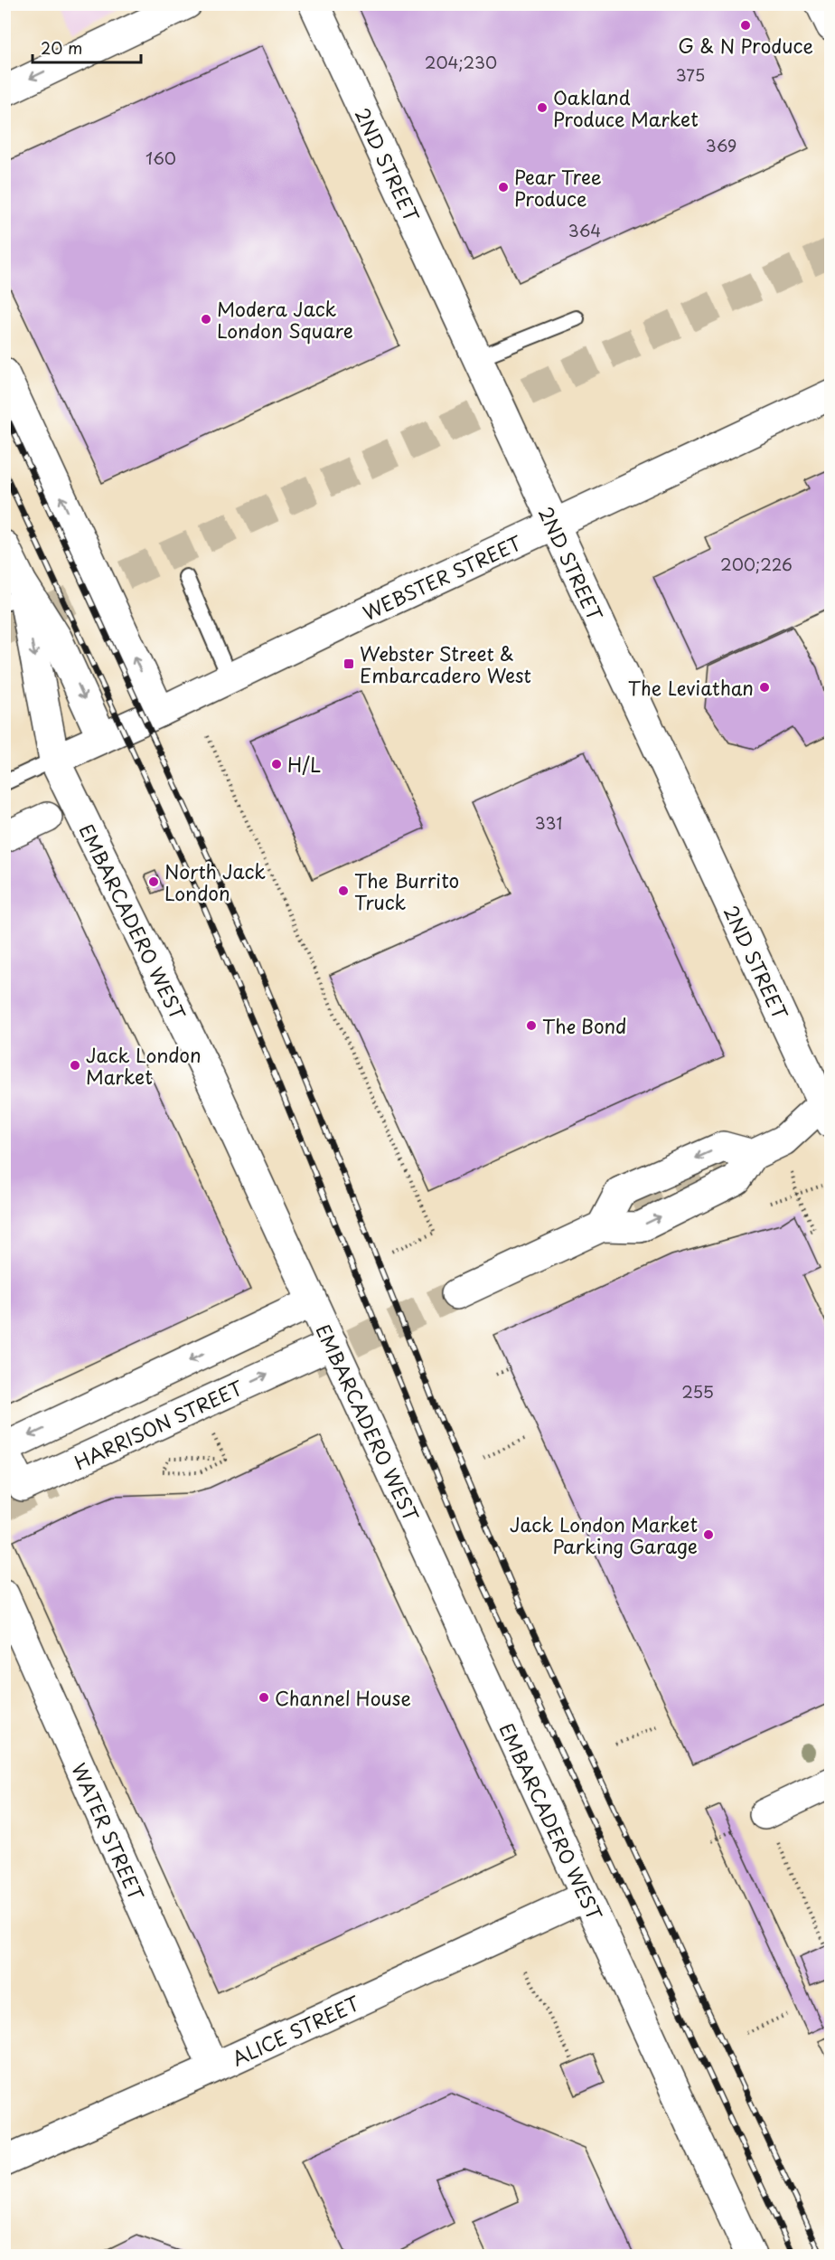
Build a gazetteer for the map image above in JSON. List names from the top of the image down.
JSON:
{
  "streets": {
    "street": [
      "2ND STREET",
      "WEBSTER STREET",
      "EMBARCADERO WEST",
      "HARRISON STREET",
      "WATER STREET",
      "ALICE STREET"
    ]
  },
  "crossings": [
    ["2ND STREET", "WEBSTER STREET"],
    ["WEBSTER STREET", "EMBARCADERO WEST"],
    ["EMBARCADERO WEST", "HARRISON STREET"],
    ["EMBARCADERO WEST", "ALICE STREET"],
    ["WATER STREET", "ALICE STREET"]
  ],
  "places": {
    "other": [
      "G & N Produce",
      "Oakland Produce Market",
      "Pear Tree Produce",
      "Modera Jack London Square",
      "The Leviathan",
      "H/L",
      "North Jack London",
      "The Burrito Truck",
      "The Bond",
      "Jack London Market",
      "Jack London Market Parking Garage",
      "Channel House"
    ],
    "transit": ["Webster Street & Embarcadero West"]
  },
  "house_numbers": [
    "204;230",
    "375",
    "369",
    "160",
    "364",
    "200;226",
    "331",
    "255"
  ],
  "scale_bar": "20 m"
}
